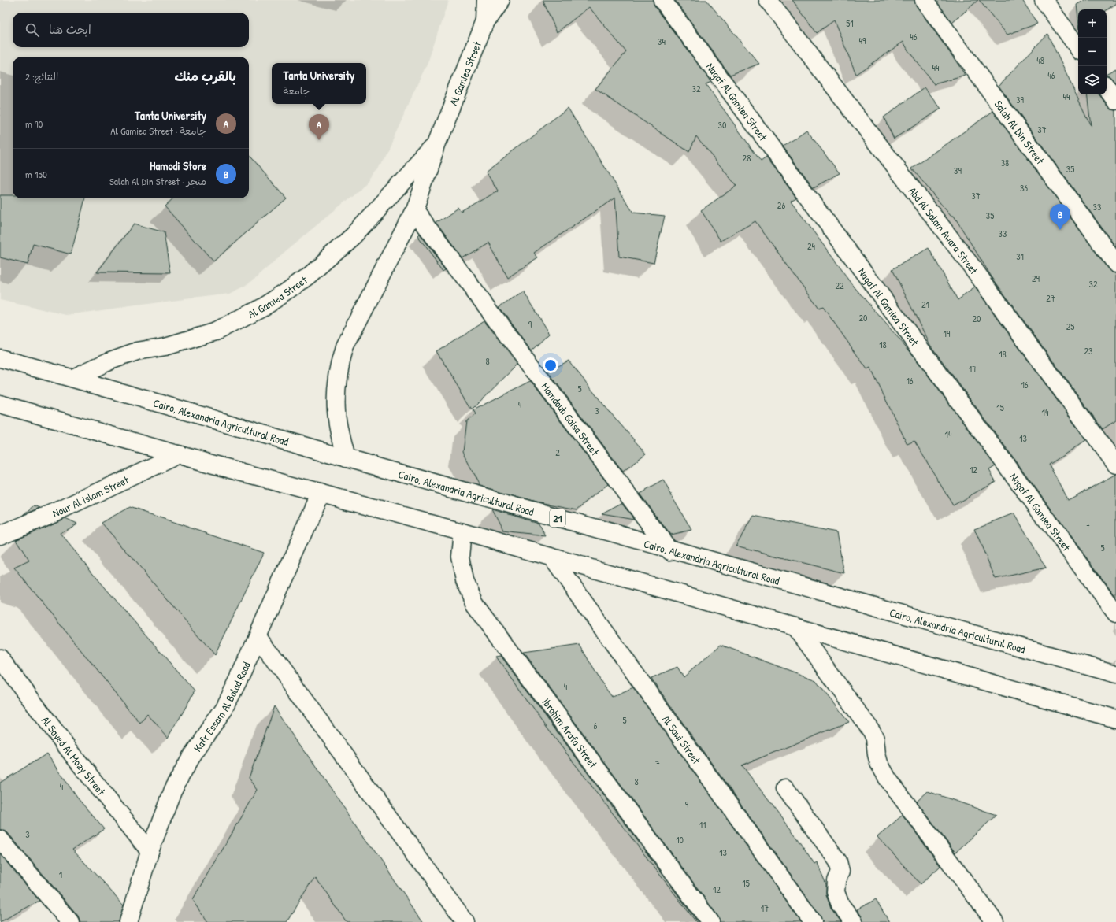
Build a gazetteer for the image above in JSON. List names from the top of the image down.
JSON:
{
  "streets": {
    "main road": [
      "Al Gamiea Street",
      "Nagaf Al Gamiea Street",
      "Salah Al Din Street",
      "Abd Al Salam Awara Street",
      "Mamdouh Gaisa Street",
      "Cairo, Alexandria Agricultural Road",
      "Nour Al Islam Street",
      "21",
      "Kafr Essam Al Balad Road",
      "Ibrahim Arafa Street",
      "Al Sawi Street",
      "Al Sayed Al Mozy Street"
    ]
  },
  "crossings": [
    ["Al Gamiea Street", "Mamdouh Gaisa Street"],
    ["Al Gamiea Street", "Cairo, Alexandria Agricultural Road"],
    ["Mamdouh Gaisa Street", "Cairo, Alexandria Agricultural Road"],
    ["Kafr Essam Al Balad Road", "Al Sayed Al Mozy Street"]
  ],
  "house_numbers": [
    "51",
    "46",
    "49",
    "34",
    "48",
    "44",
    "46",
    "32",
    "44",
    "39",
    "30",
    "37",
    "28",
    "38",
    "35",
    "39",
    "36",
    "37",
    "26",
    "33",
    "35",
    "33",
    "24",
    "31",
    "29",
    "32",
    "22",
    "27",
    "21",
    "20",
    "20",
    "9",
    "25",
    "19",
    "18",
    "23",
    "18",
    "8",
    "17",
    "16",
    "16",
    "5",
    "4",
    "15",
    "3",
    "14",
    "14",
    "13",
    "2",
    "12",
    "7",
    "5",
    "4",
    "5",
    "6",
    "7",
    "8",
    "4",
    "9",
    "11",
    "3",
    "10",
    "13",
    "1",
    "15",
    "12",
    "17"
  ],
  "page": {
    "map_buttons": ["+", "−"],
    "search": "ابحث هنا",
    "heading": ["بالقرب منك", "النتائج: 2"],
    "popup": ["Tanta University", "جامعة"],
    "list": [
      {
        "mark": "A",
        "name": "Tanta University",
        "note": "جامعة · Al Gamiea Street",
        "value": "90 m"
      },
      {
        "mark": "B",
        "name": "Hamodi Store",
        "note": "متجر · Salah Al Din Street",
        "value": "150 m"
      }
    ],
    "pins": ["A", "B"]
  }
}
